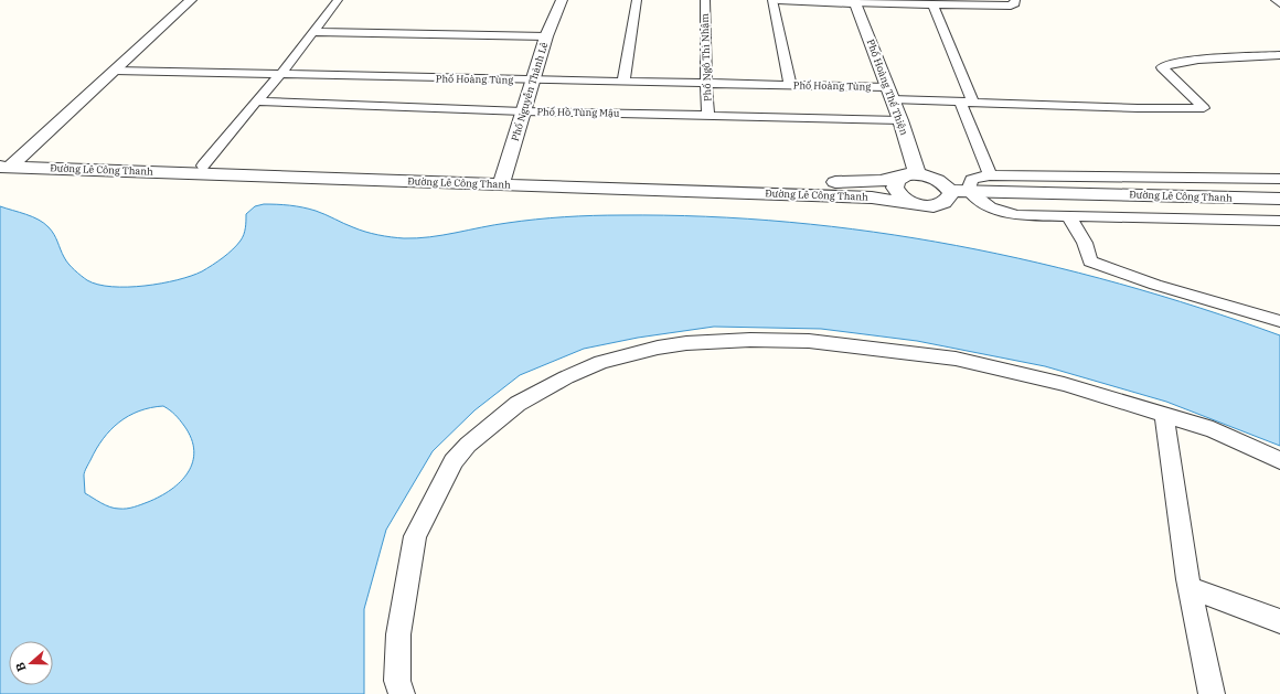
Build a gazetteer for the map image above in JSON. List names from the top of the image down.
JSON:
{
  "streets": {
    "street": [
      "Phố Ngô Thì Nhậm",
      "Phố Hoàng Tùng",
      "Phố Hoàng Thế Thiện",
      "Phố Nguyễn Thành Lê",
      "Phố Hồ Tùng Mậu",
      "Đường Lê Công Thanh"
    ]
  },
  "crossings": [
    ["Phố Ngô Thì Nhậm", "Phố Hoàng Tùng"],
    ["Phố Ngô Thì Nhậm", "Phố Hồ Tùng Mậu"],
    ["Phố Hoàng Tùng", "Phố Hoàng Thế Thiện"],
    ["Phố Hoàng Tùng", "Phố Nguyễn Thành Lê"],
    ["Phố Hoàng Thế Thiện", "Phố Hồ Tùng Mậu"],
    ["Phố Hoàng Thế Thiện", "Đường Lê Công Thanh"],
    ["Phố Nguyễn Thành Lê", "Phố Hồ Tùng Mậu"],
    ["Phố Nguyễn Thành Lê", "Đường Lê Công Thanh"]
  ],
  "north": "left"
}
